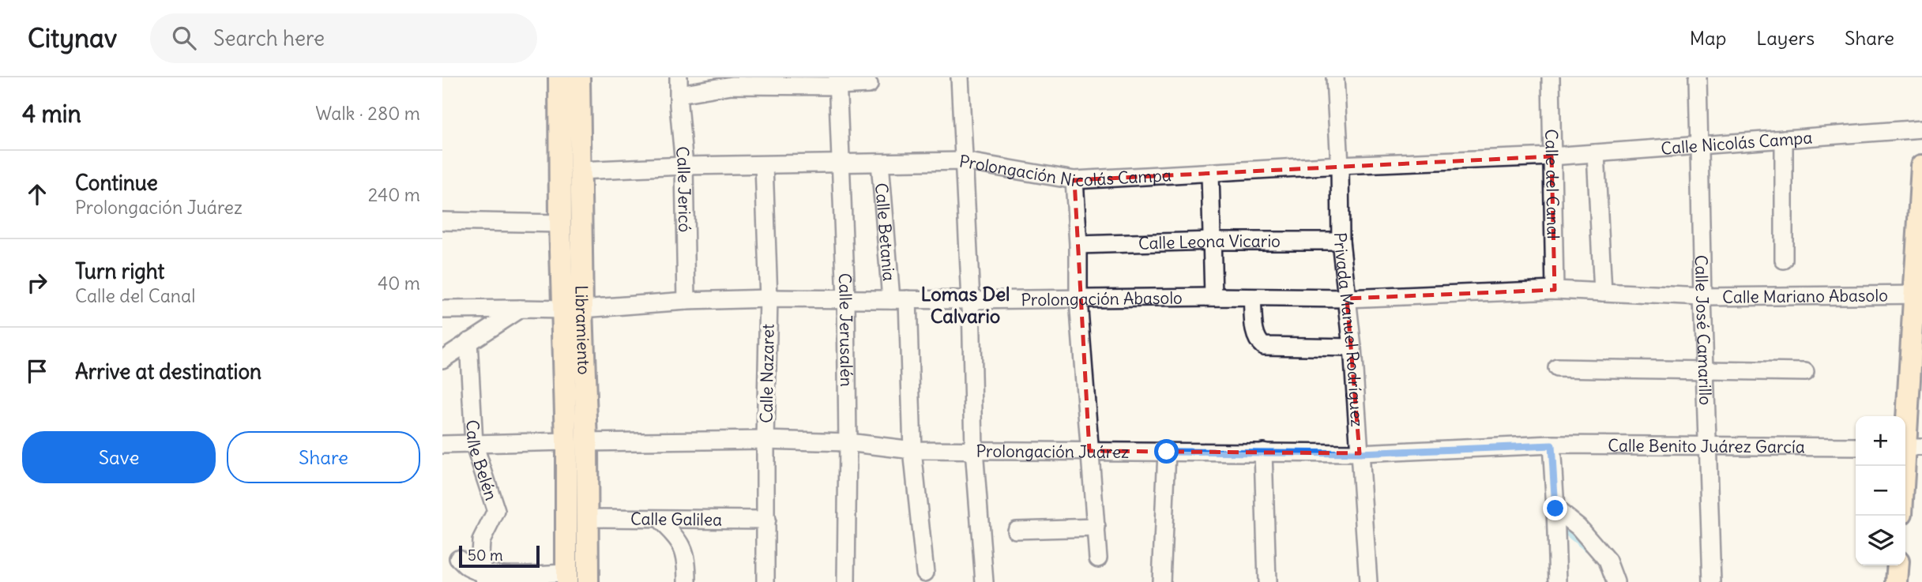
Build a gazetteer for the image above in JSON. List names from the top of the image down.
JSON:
{
  "streets": {
    "main road": ["Libramiento"],
    "street": [
      "Calle Nicolás Campa",
      "Prolongación Nicolás Campa",
      "Calle del Canal",
      "Calle Jericó",
      "Calle Betania",
      "Calle Leona Vicario",
      "Calle Mariano Abasolo",
      "Prolongación Abasolo",
      "Calle Jerusalén",
      "Privada Manuel Rodríguez",
      "Calle José Camarillo",
      "Calle Nazaret",
      "Calle Benito Juárez García",
      "Prolongación Juárez",
      "Calle Belén",
      "Calle Galilea"
    ]
  },
  "crossings": [
    ["Calle Nicolás Campa", "Prolongación Nicolás Campa"],
    ["Calle Nicolás Campa", "Calle del Canal"],
    ["Calle Nicolás Campa", "Calle José Camarillo"],
    ["Prolongación Nicolás Campa", "Calle del Canal"],
    ["Prolongación Nicolás Campa", "Calle Jericó"],
    ["Prolongación Nicolás Campa", "Calle Betania"],
    ["Prolongación Nicolás Campa", "Calle Jerusalén"],
    ["Prolongación Nicolás Campa", "Libramiento"],
    ["Prolongación Nicolás Campa", "Privada Manuel Rodríguez"],
    ["Prolongación Nicolás Campa", "Calle Nazaret"],
    ["Calle del Canal", "Calle Mariano Abasolo"],
    ["Calle del Canal", "Prolongación Abasolo"],
    ["Calle Jericó", "Prolongación Abasolo"],
    ["Calle Betania", "Prolongación Abasolo"],
    ["Calle Leona Vicario", "Privada Manuel Rodríguez"],
    ["Calle Mariano Abasolo", "Prolongación Abasolo"],
    ["Calle Mariano Abasolo", "Calle José Camarillo"],
    ["Prolongación Abasolo", "Calle Jerusalén"],
    ["Prolongación Abasolo", "Libramiento"],
    ["Prolongación Abasolo", "Privada Manuel Rodríguez"],
    ["Prolongación Abasolo", "Calle Nazaret"],
    ["Calle Jerusalén", "Prolongación Juárez"],
    ["Libramiento", "Prolongación Juárez"],
    ["Libramiento", "Calle Galilea"],
    ["Privada Manuel Rodríguez", "Prolongación Juárez"],
    ["Calle José Camarillo", "Calle Benito Juárez García"],
    ["Calle Nazaret", "Prolongación Juárez"],
    ["Calle Nazaret", "Calle Galilea"],
    ["Calle Benito Juárez García", "Prolongación Juárez"],
    ["Prolongación Juárez", "Calle Belén"]
  ],
  "districts": ["Lomas Del Calvario"],
  "scale_bar": "50 m",
  "page": {
    "header": "Citynav",
    "search": "Search here",
    "nav": ["Map", "Layers", "Share"],
    "heading": ["4 min", "Walk · 280 m"],
    "list": [
      ["Continue", "Prolongación Juárez", "240 m"],
      ["Turn right", "Calle del Canal", "40 m"],
      "Arrive at destination"
    ],
    "buttons": ["Save", "Share"],
    "map_buttons": ["+", "−"],
    "scale": "50 m"
  }
}
